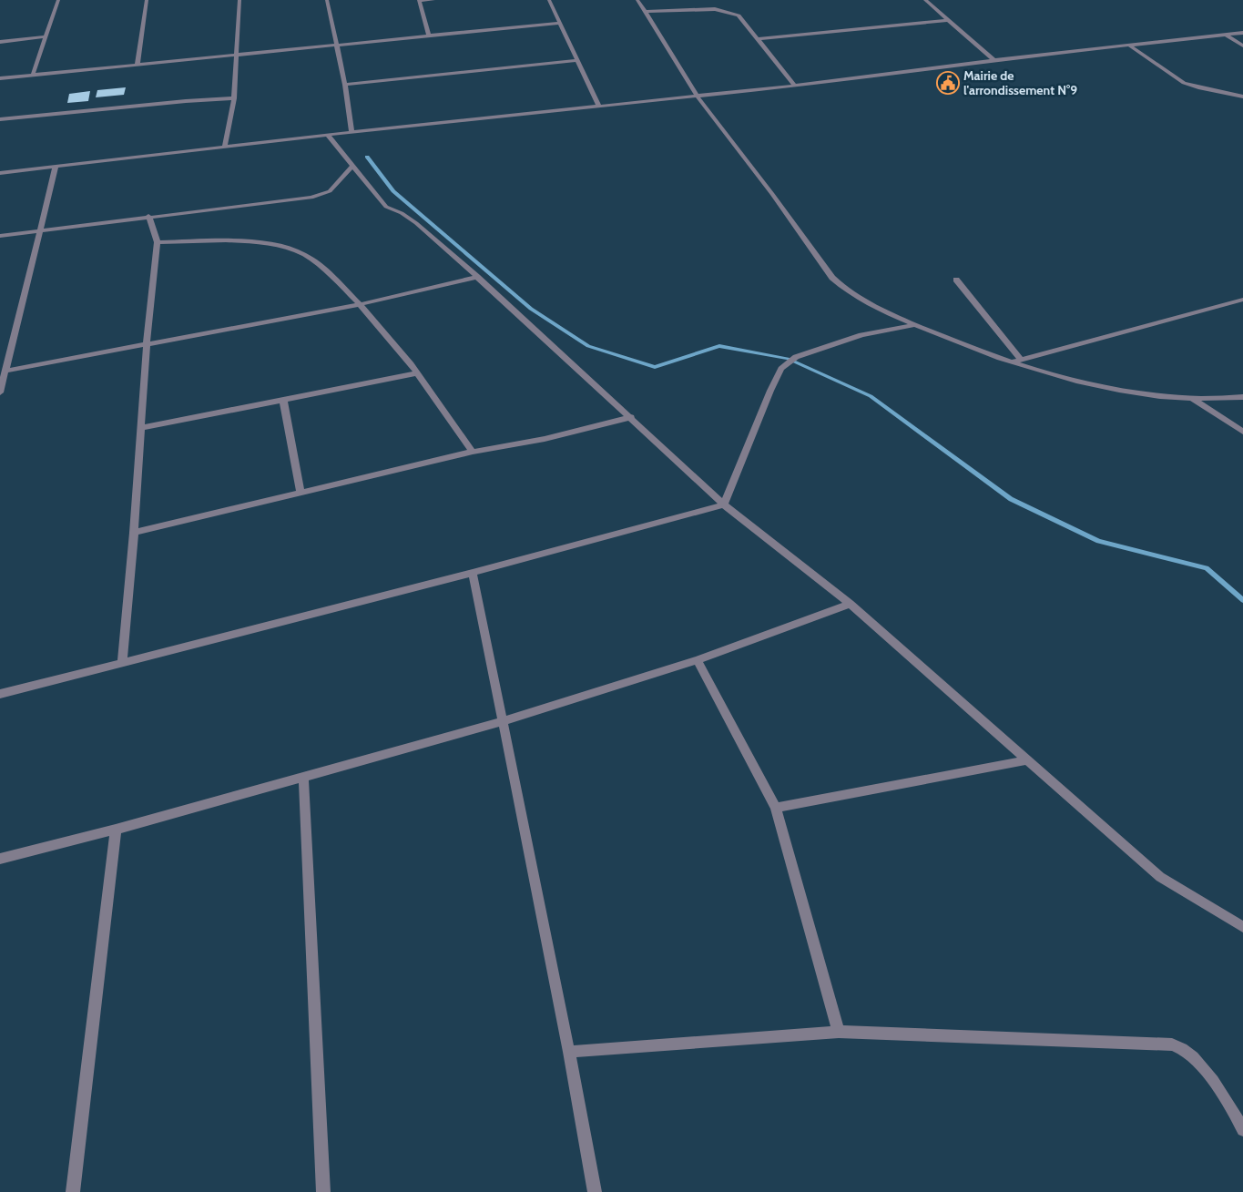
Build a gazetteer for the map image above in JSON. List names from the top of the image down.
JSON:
{
  "places": {
    "public building": ["Mairie de l'arrondissement N°9"]
  }
}
